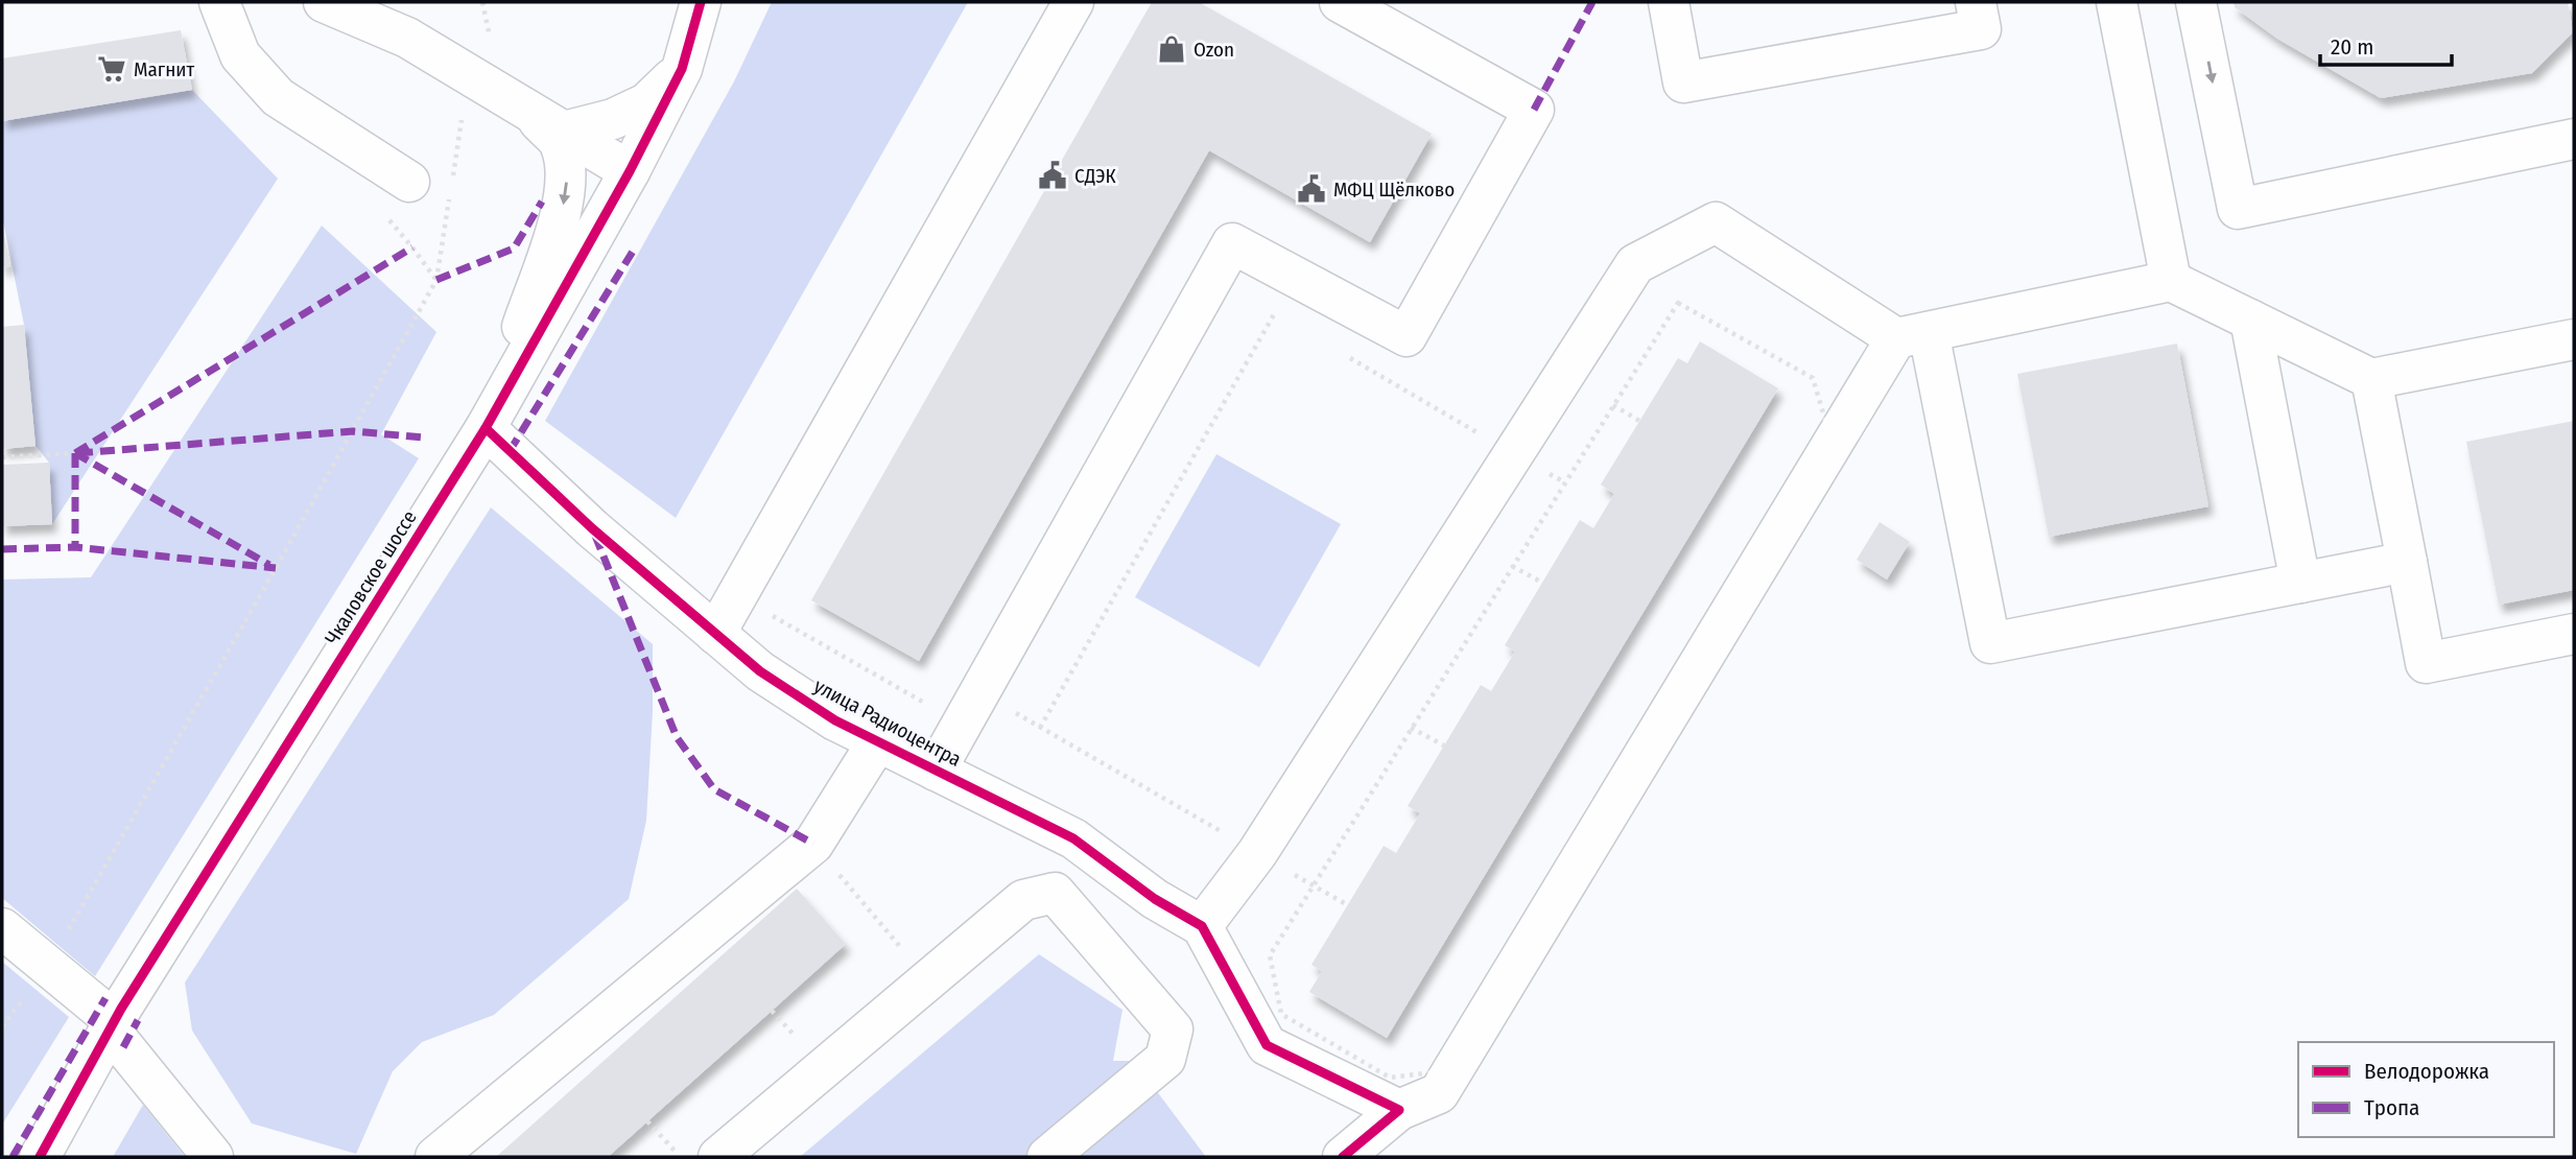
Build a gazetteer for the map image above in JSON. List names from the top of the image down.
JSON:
{
  "streets": {
    "street": ["Чкаловское шоссе", "улица Радиоцентра"]
  },
  "crossings": [
    ["Чкаловское шоссе", "улица Радиоцентра"]
  ],
  "places": {
    "shop": ["Ozon"],
    "supermarket": ["Магнит"],
    "public building": ["СДЭК", "МФЦ Щёлково"]
  },
  "legend": ["Велодорожка", "Тропа"],
  "scale_bar": "20 m"
}
